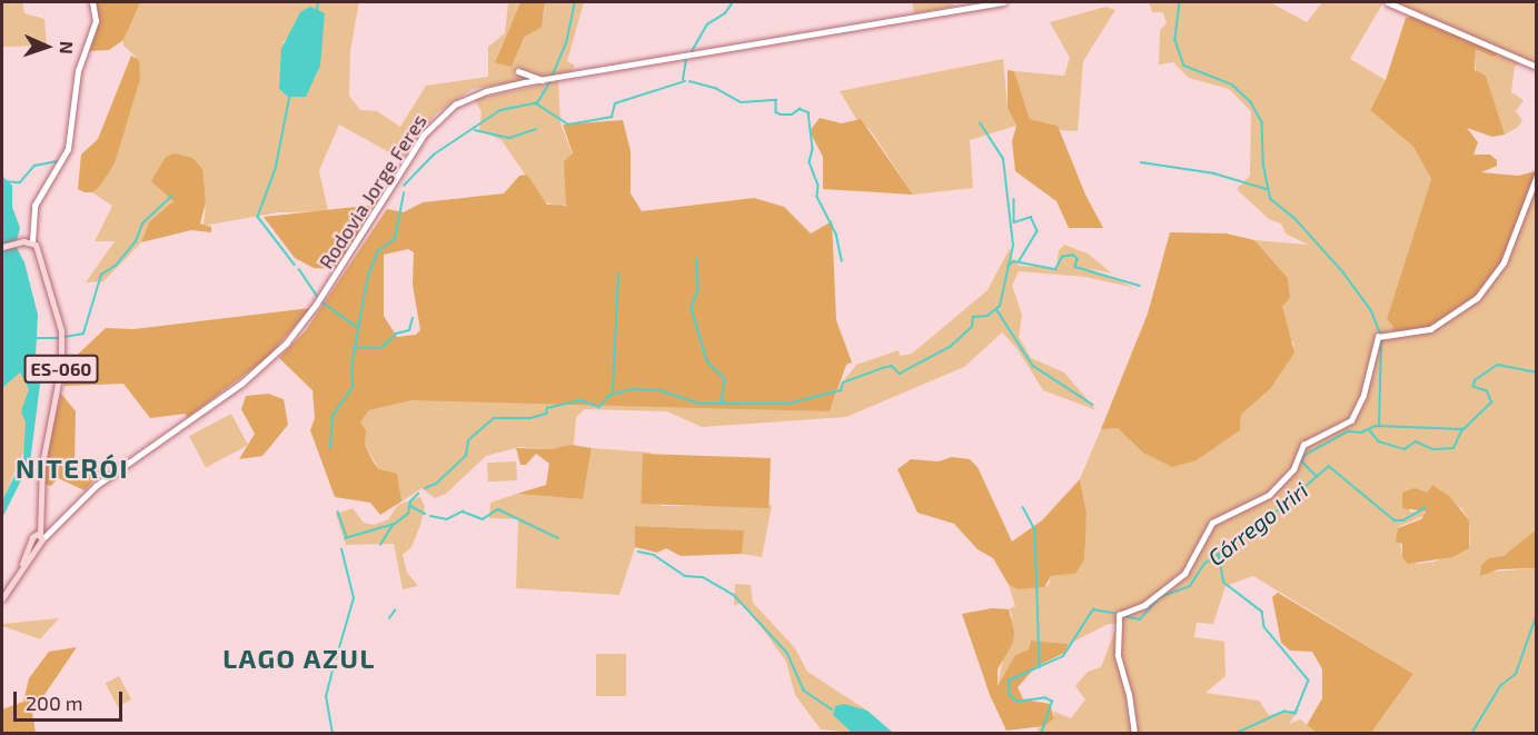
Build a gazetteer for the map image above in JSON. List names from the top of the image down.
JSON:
{
  "streets": {
    "main road": ["Rodovia Jorge Feres", "ES-060"]
  },
  "crossings": [
    ["Rodovia Jorge Feres", "ES-060"]
  ],
  "districts": ["NITERÓI", "LAGO AZUL"],
  "water": ["Córrego Iriri"],
  "scale_bar": "200 m",
  "north": "right"
}
